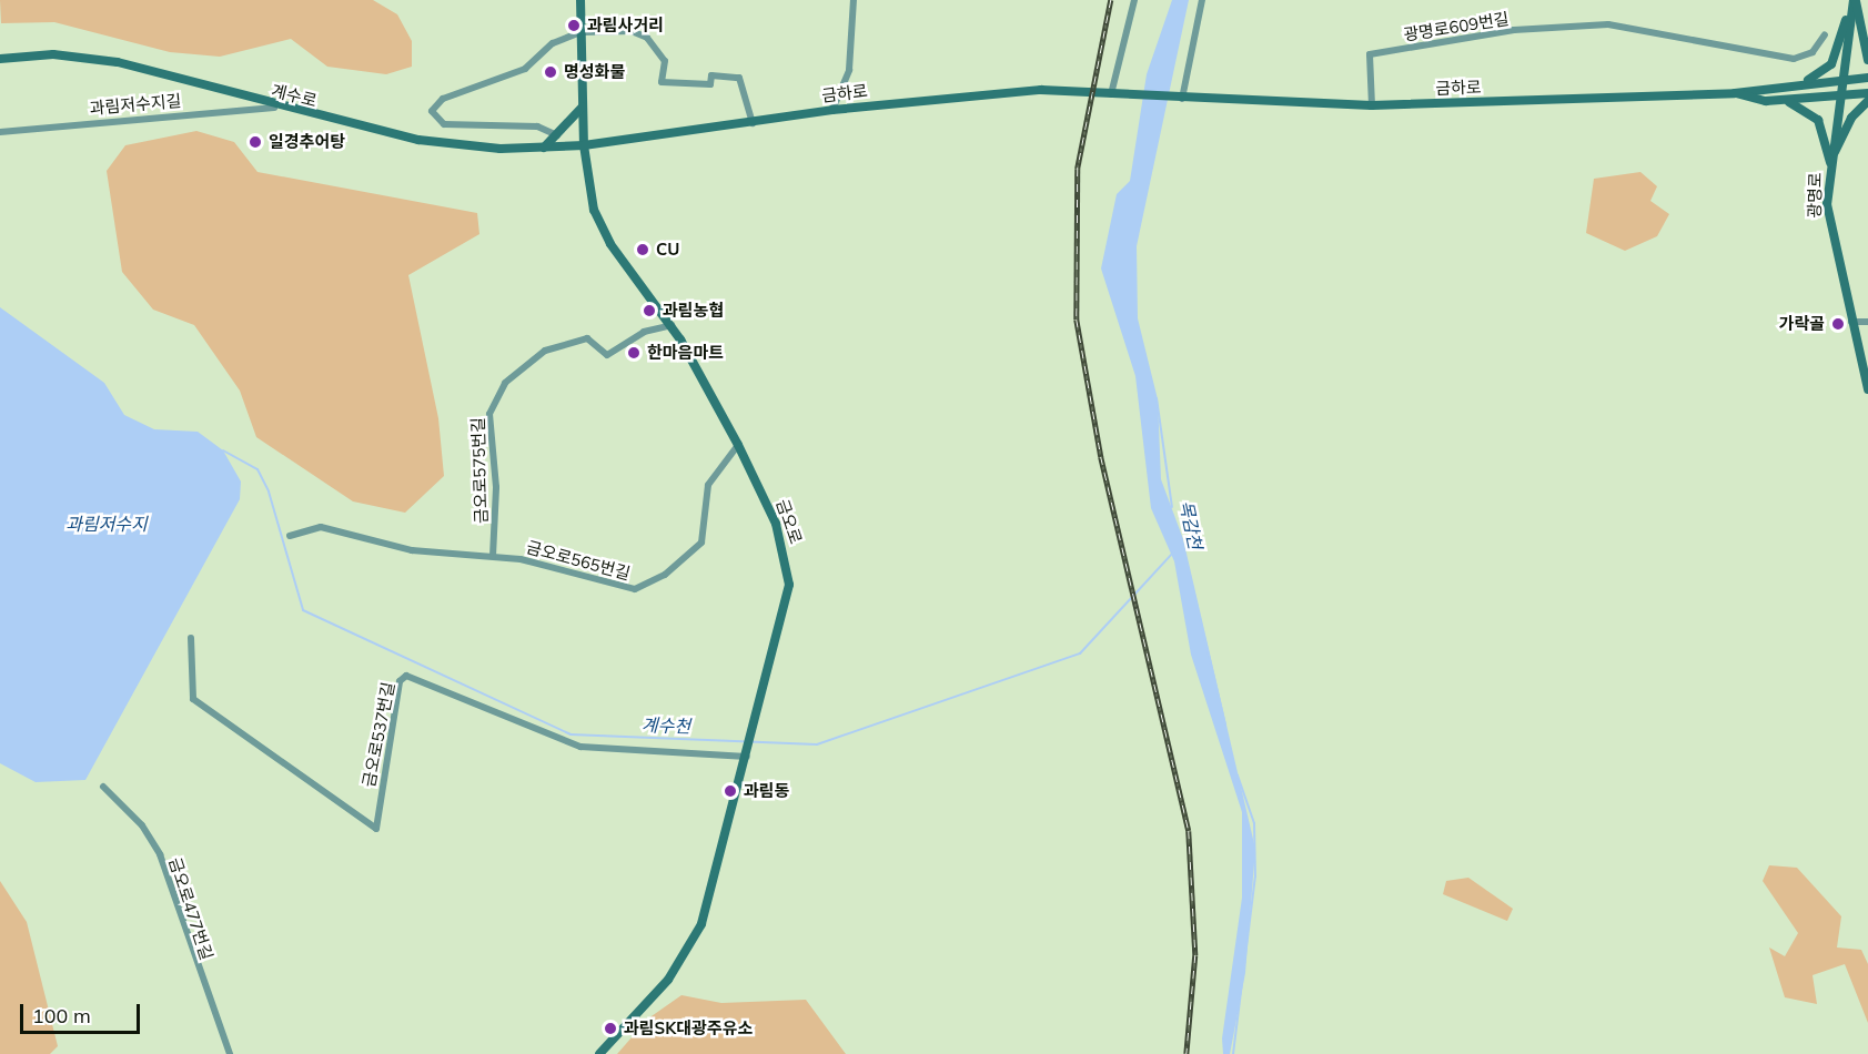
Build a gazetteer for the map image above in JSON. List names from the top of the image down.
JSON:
{
  "streets": {
    "main road": [
      "금하로",
      "계수로",
      "광명로",
      "금오로"
    ],
    "street": [
      "광명로609번길",
      "과림저수지길",
      "금오로575번길",
      "금오로565번길",
      "금오로537번길",
      "금오로477번길"
    ]
  },
  "crossings": [
    ["광명로609번길", "금하로"],
    ["금하로", "계수로"],
    ["금하로", "광명로"],
    ["금하로", "금오로"],
    ["계수로", "과림저수지길"],
    ["계수로", "금오로"],
    ["금오로575번길", "금오로"],
    ["금오로575번길", "금오로565번길"],
    ["금오로", "금오로565번길"],
    ["금오로", "금오로537번길"]
  ],
  "water": ["과림저수지", "목감천", "계수천"],
  "places": [
    "과림사거리",
    "명성화물",
    "일경추어탕",
    "CU",
    "과림농협",
    "가락골",
    "한마음마트",
    "과림동",
    "과림SK대광주유소"
  ],
  "scale_bar": "100 m"
}
